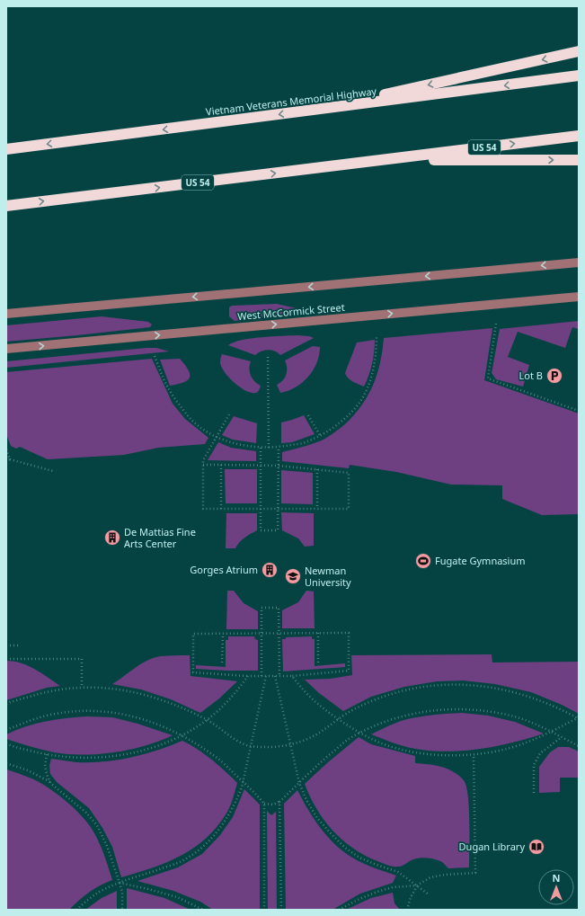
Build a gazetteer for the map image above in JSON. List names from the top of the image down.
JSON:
{
  "streets": {
    "highway": ["Vietnam Veterans Memorial Highway", "US 54"],
    "street": ["West McCormick Street"]
  },
  "places": {
    "parking": ["Lot B"],
    "building": ["De Mattias Fine Arts Center", "Gorges Atrium"],
    "sports": ["Fugate Gymnasium"],
    "school or university": ["Newman University"],
    "library": ["Dugan Library"]
  },
  "north": "top"
}
